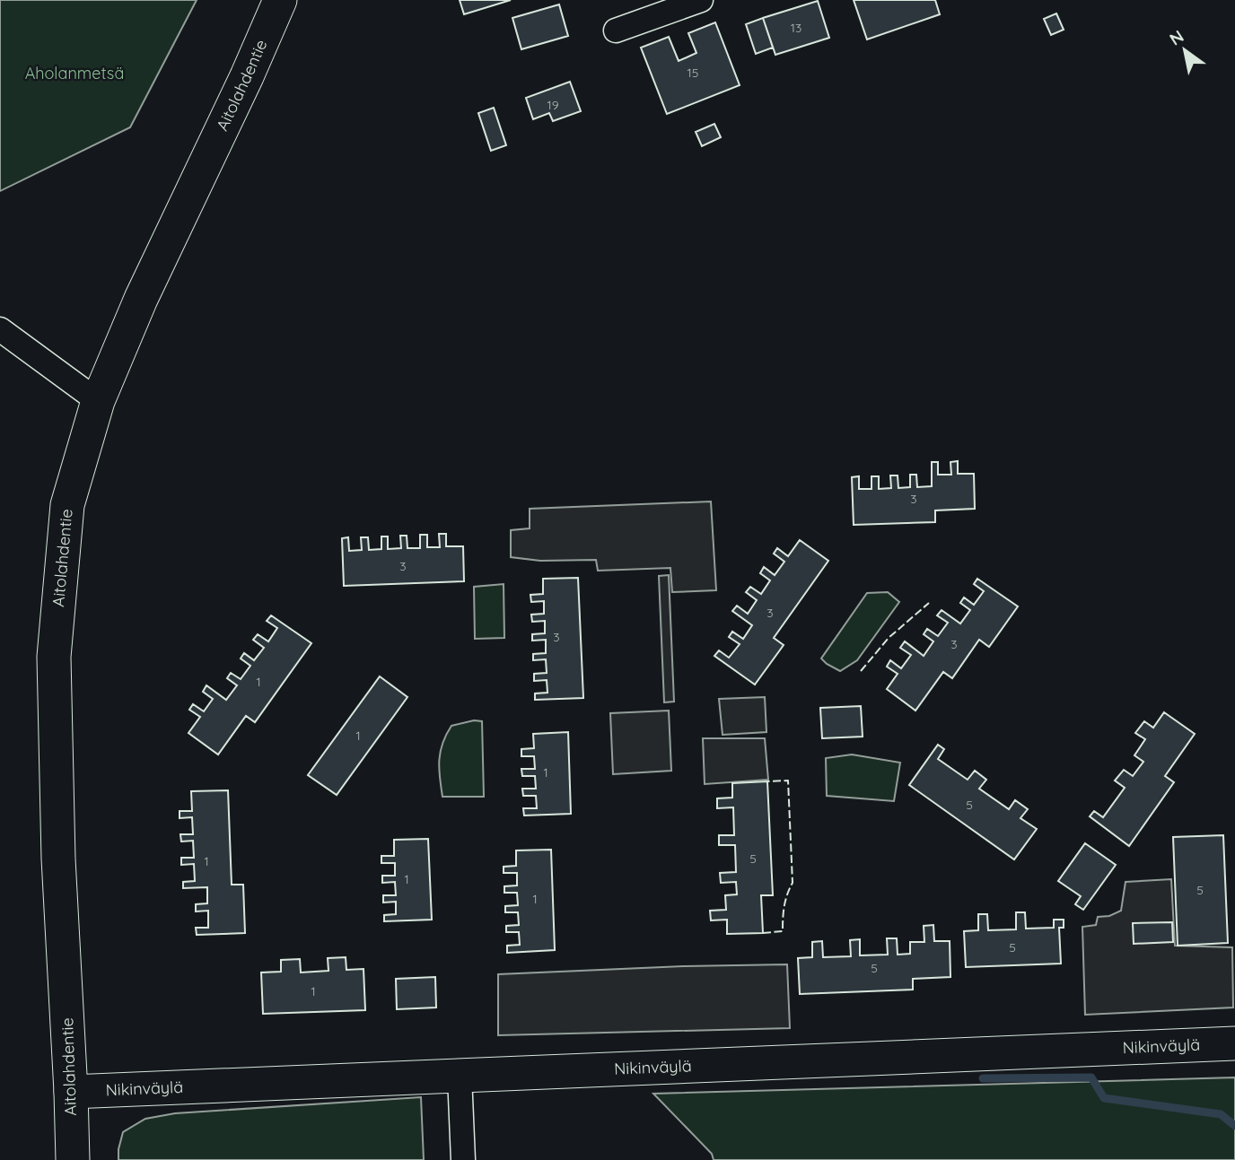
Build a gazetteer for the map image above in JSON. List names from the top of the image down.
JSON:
{
  "streets": {
    "main road": ["Aitolahdentie", "Nikinväylä"]
  },
  "crossings": [
    ["Aitolahdentie", "Nikinväylä"]
  ],
  "parks": ["Aholanmetsä"],
  "house_numbers": [
    "13",
    "15",
    "19",
    "3",
    "3",
    "3",
    "3",
    "3",
    "1",
    "1",
    "1",
    "5",
    "5",
    "1",
    "1",
    "5",
    "1",
    "5",
    "5",
    "1"
  ],
  "north": "top left"
}
